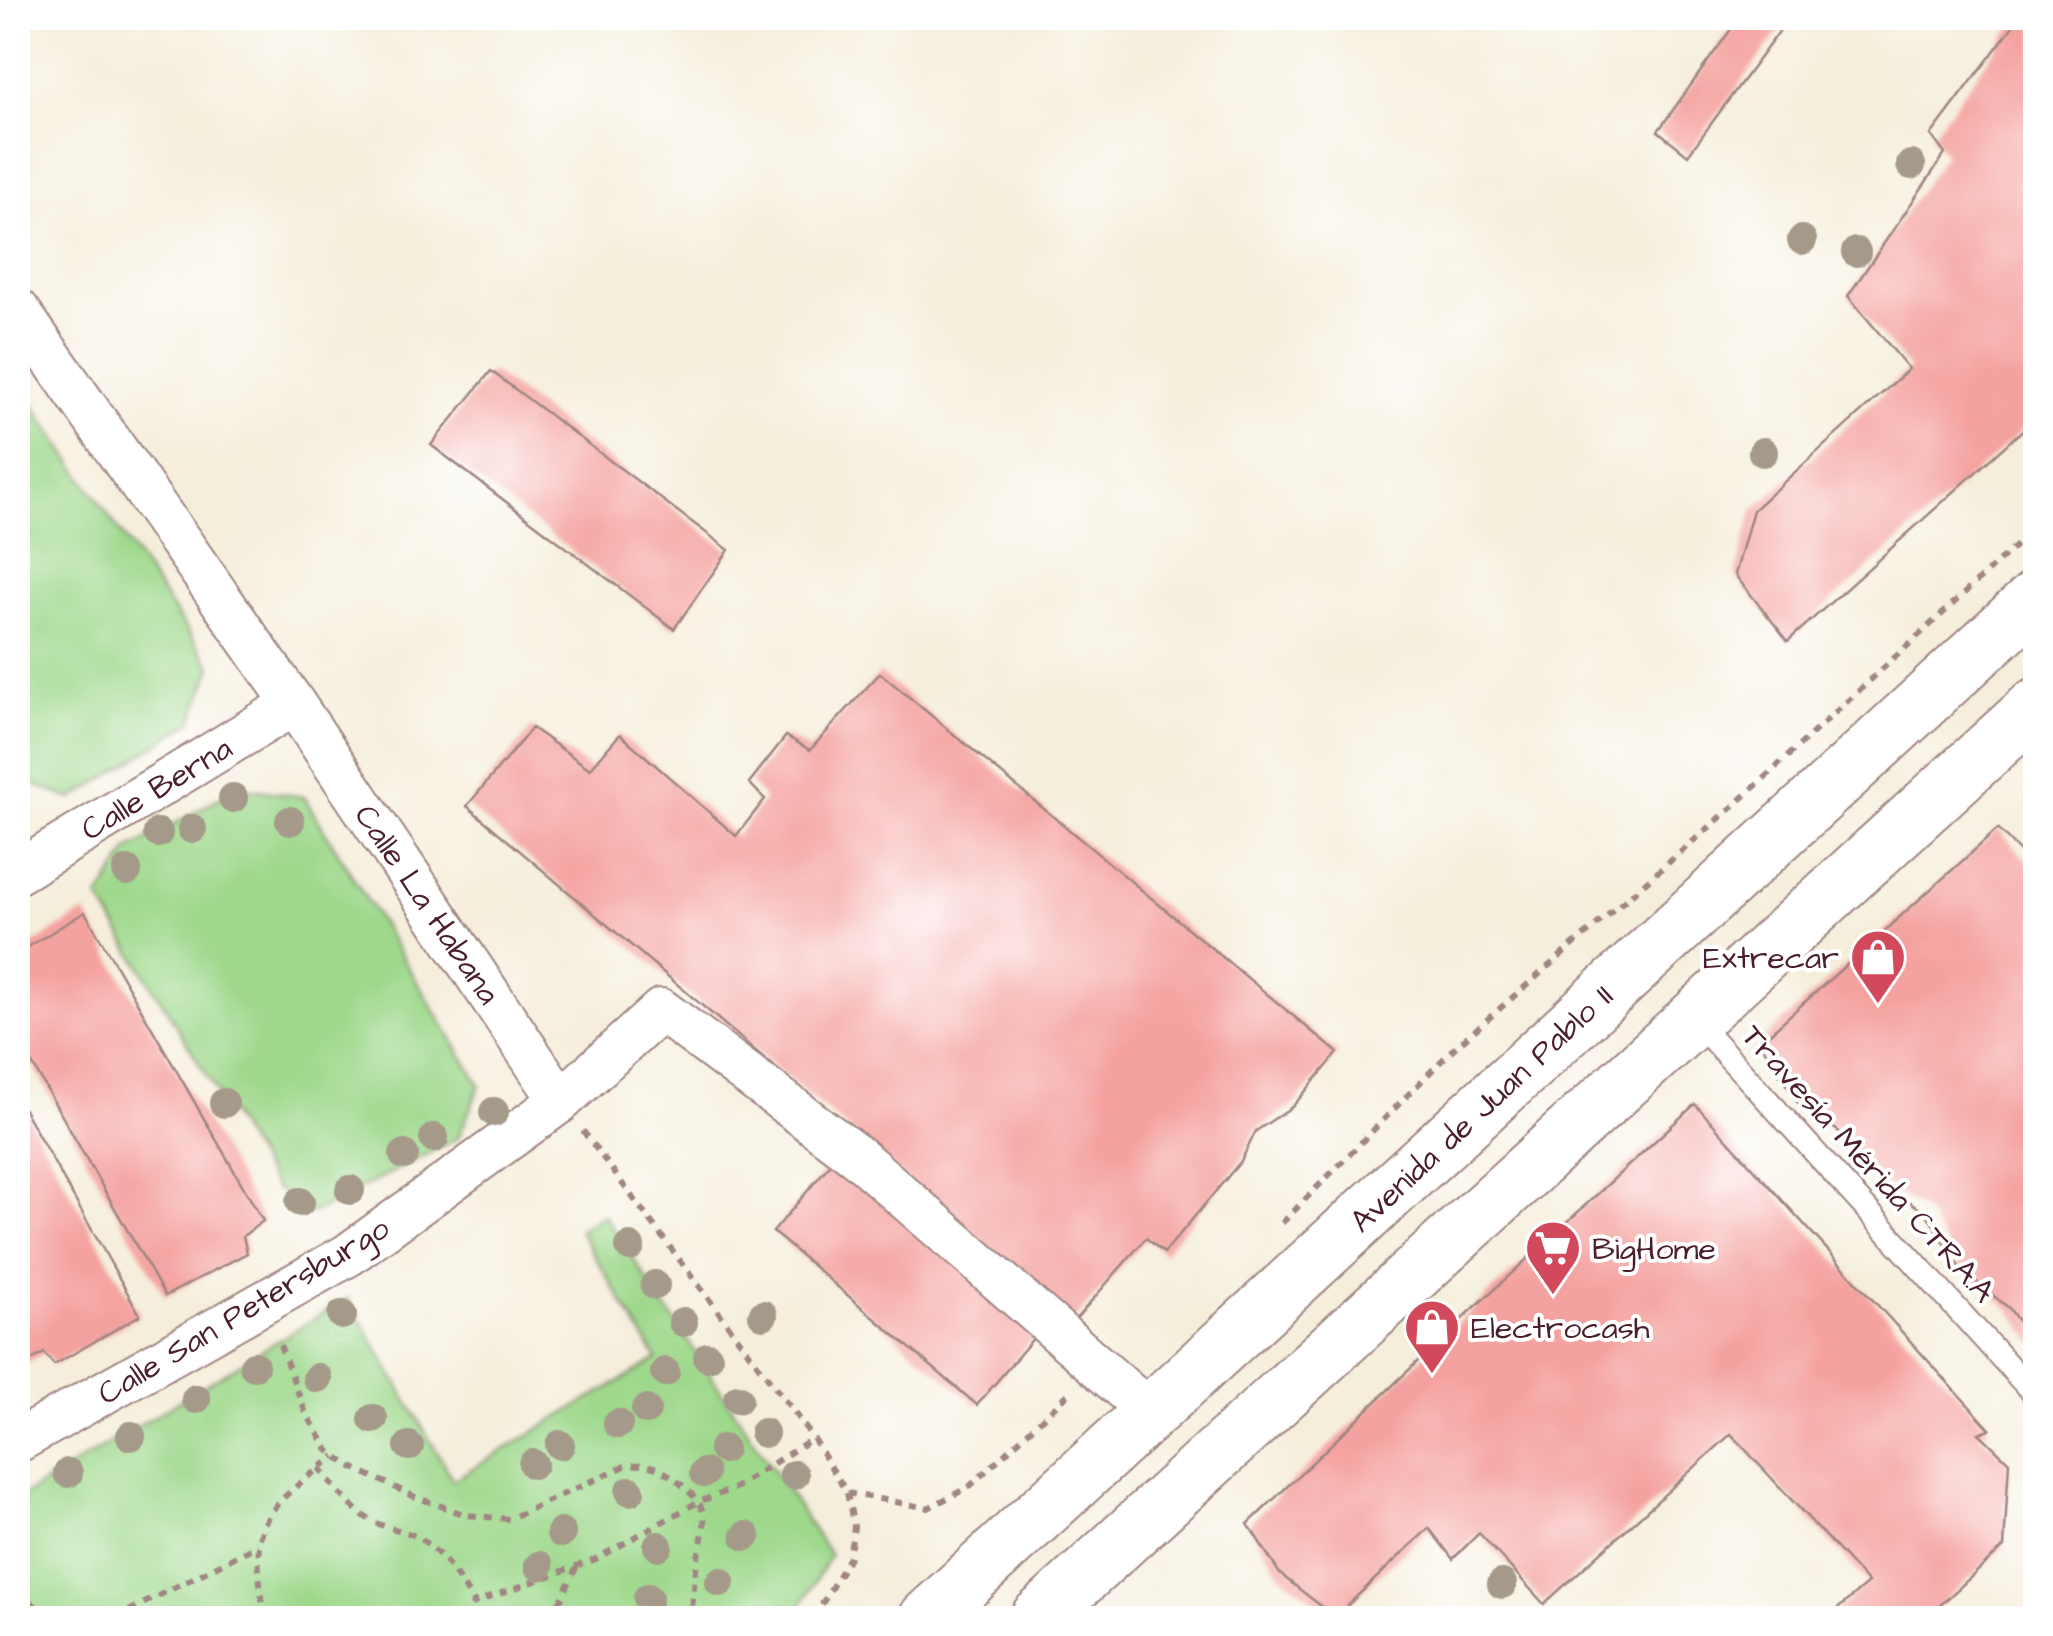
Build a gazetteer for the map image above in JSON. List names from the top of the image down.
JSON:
{
  "streets": {
    "highway": ["Avenida de Juan Pablo II"],
    "street": ["Calle Berna", "Calle La Habana", "Calle San Petersburgo"],
    "lane": ["Travesía Mérida CTRA.A"]
  },
  "crossings": [
    ["Calle Berna", "Calle La Habana"],
    ["Calle La Habana", "Calle San Petersburgo"],
    ["Avenida de Juan Pablo II", "Calle San Petersburgo"]
  ],
  "places": {
    "shop": ["Extrecar", "Electrocash"],
    "supermarket": ["BigHome"]
  }
}
